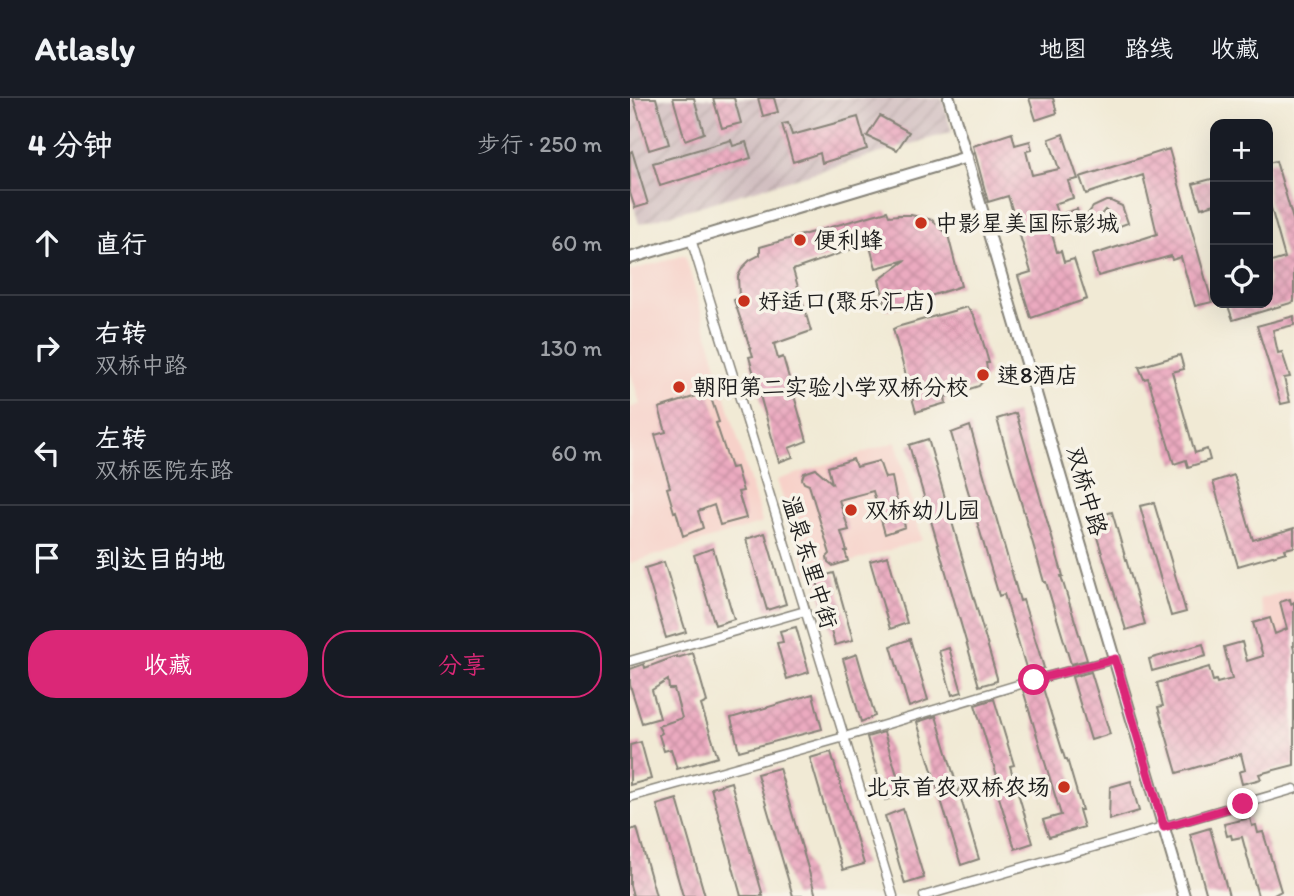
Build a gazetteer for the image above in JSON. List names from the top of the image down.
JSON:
{
  "streets": {
    "street": ["双桥中路", "温泉东里中街"]
  },
  "places": [
    "中影星美国际影城",
    "便利蜂",
    "好适口(聚乐汇店)",
    "速8酒店",
    "朝阳第二实验小学双桥分校",
    "双桥幼儿园",
    "北京首农双桥农场"
  ],
  "page": {
    "header": "Atlasly",
    "nav": ["地图", "路线", "收藏"],
    "heading": ["4 分钟", "步行 · 250 m"],
    "map_buttons": ["+", "−"],
    "list": [
      ["直行", "60 m"],
      ["右转", "双桥中路", "130 m"],
      ["左转", "双桥医院东路", "60 m"],
      "到达目的地"
    ],
    "buttons": ["收藏", "分享"]
  }
}
